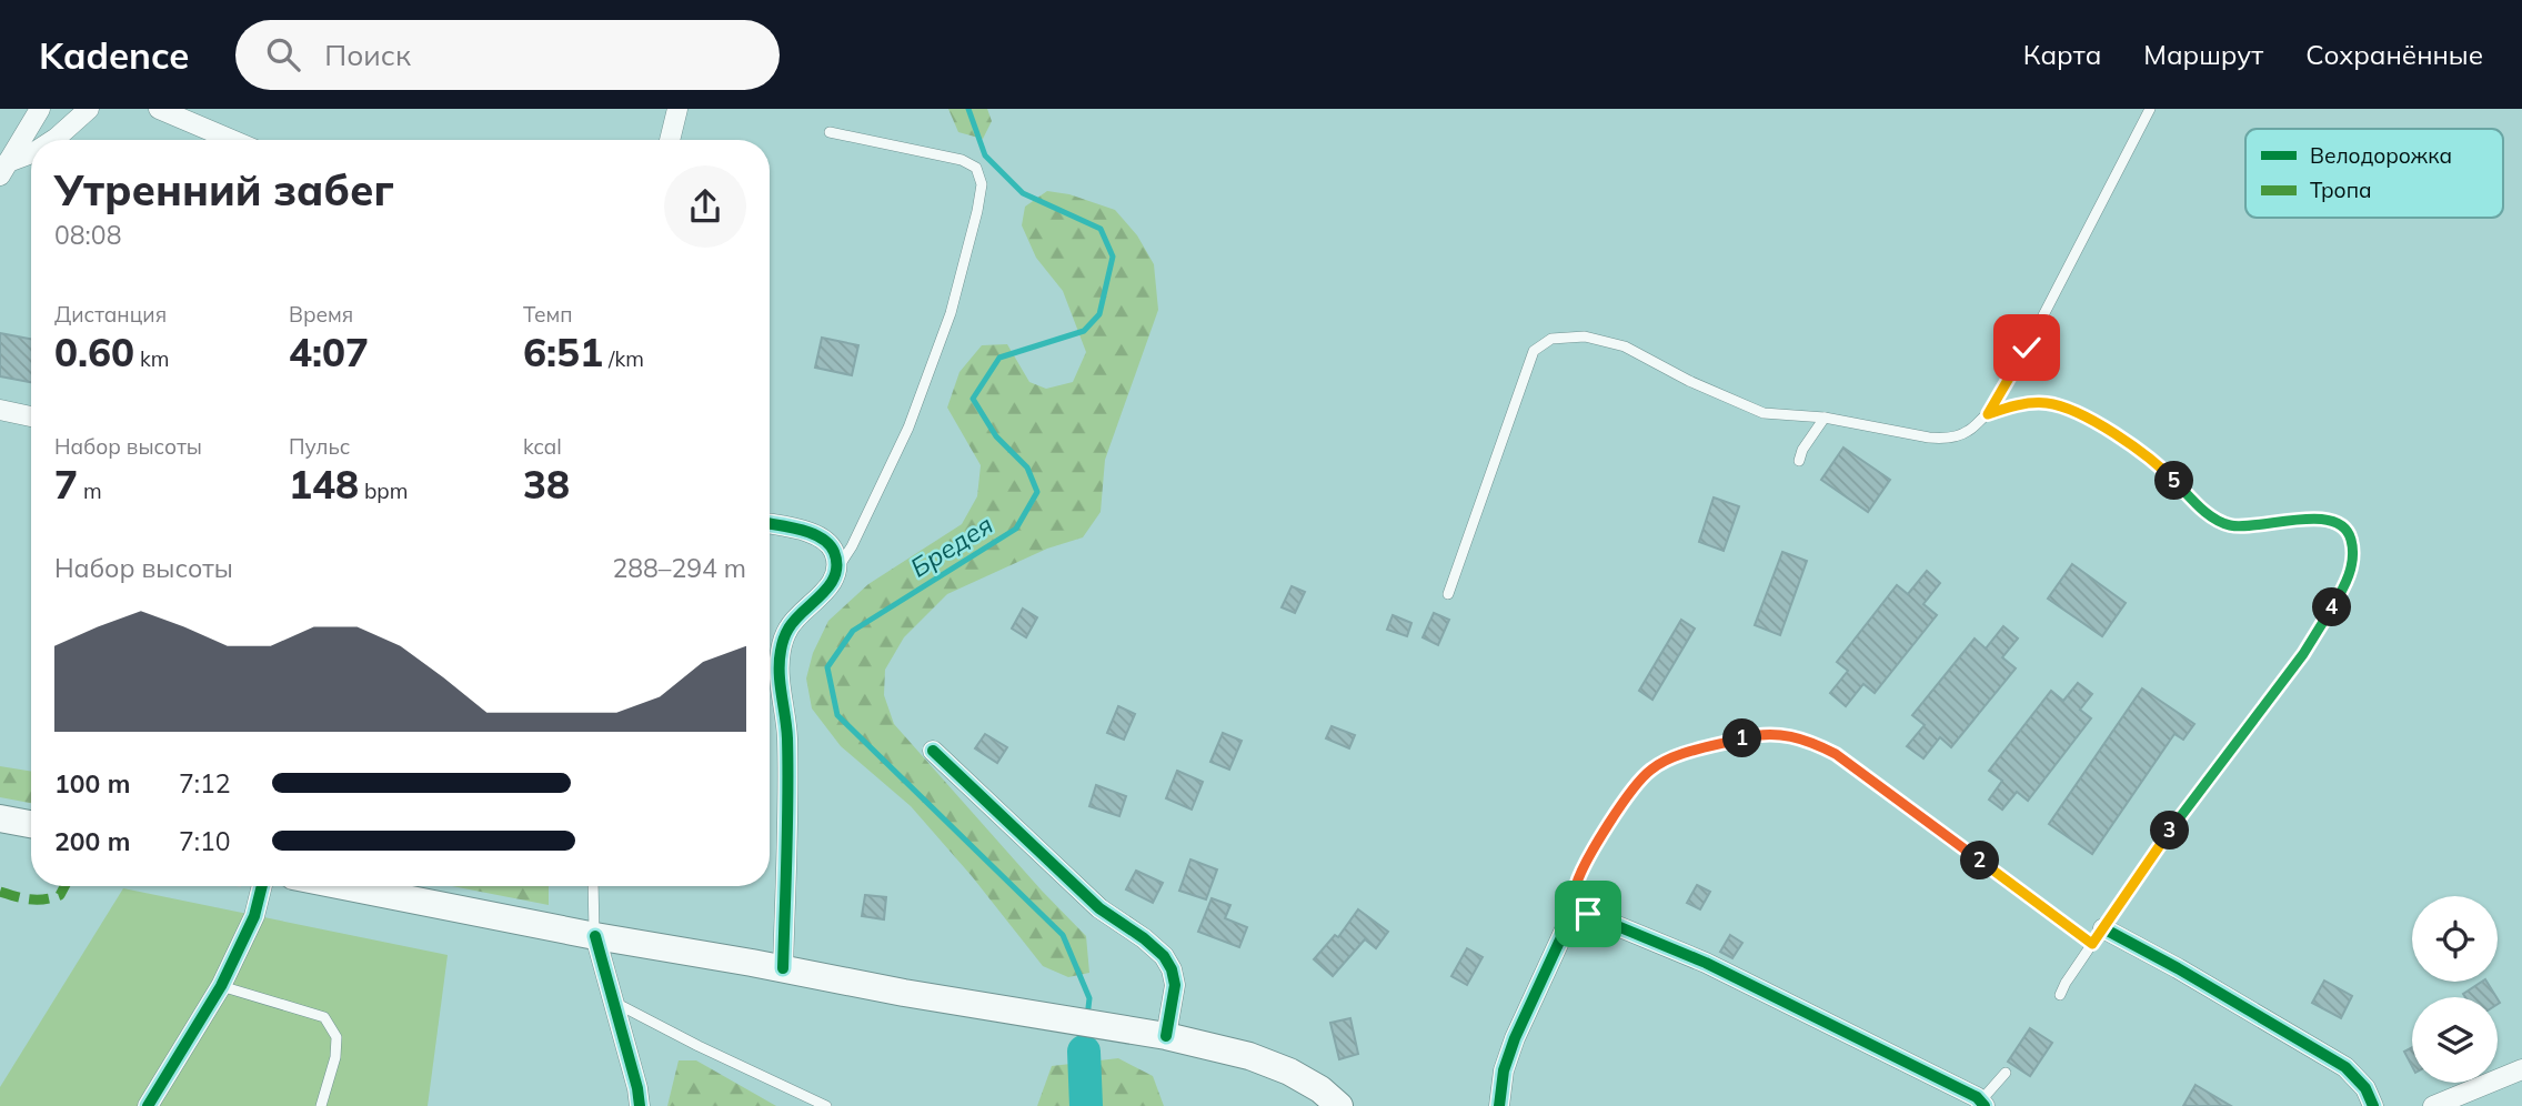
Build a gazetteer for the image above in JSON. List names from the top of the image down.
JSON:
{
  "water": ["Бредея"],
  "legend": ["Велодорожка", "Тропа"],
  "page": {
    "header": "Kadence",
    "search": "Поиск",
    "nav": ["Карта", "Маршрут", "Сохранённые"],
    "heading": ["Утренний забег", "08:08"],
    "stats": [
      ["Дистанция", "0.60 km"],
      ["Время", "4:07"],
      ["Темп", "6:51 /km"],
      ["Набор высоты", "7 m"],
      ["Пульс", "148 bpm"],
      ["kcal", "38"]
    ],
    "pins": [
      "5",
      "4",
      "1",
      "3",
      "2"
    ],
    "chart": ["Набор высоты", "288–294 m"],
    "list": [
      {
        "name": "100 m",
        "note": "7:12"
      },
      {
        "name": "200 m",
        "note": "7:10"
      }
    ]
  }
}
